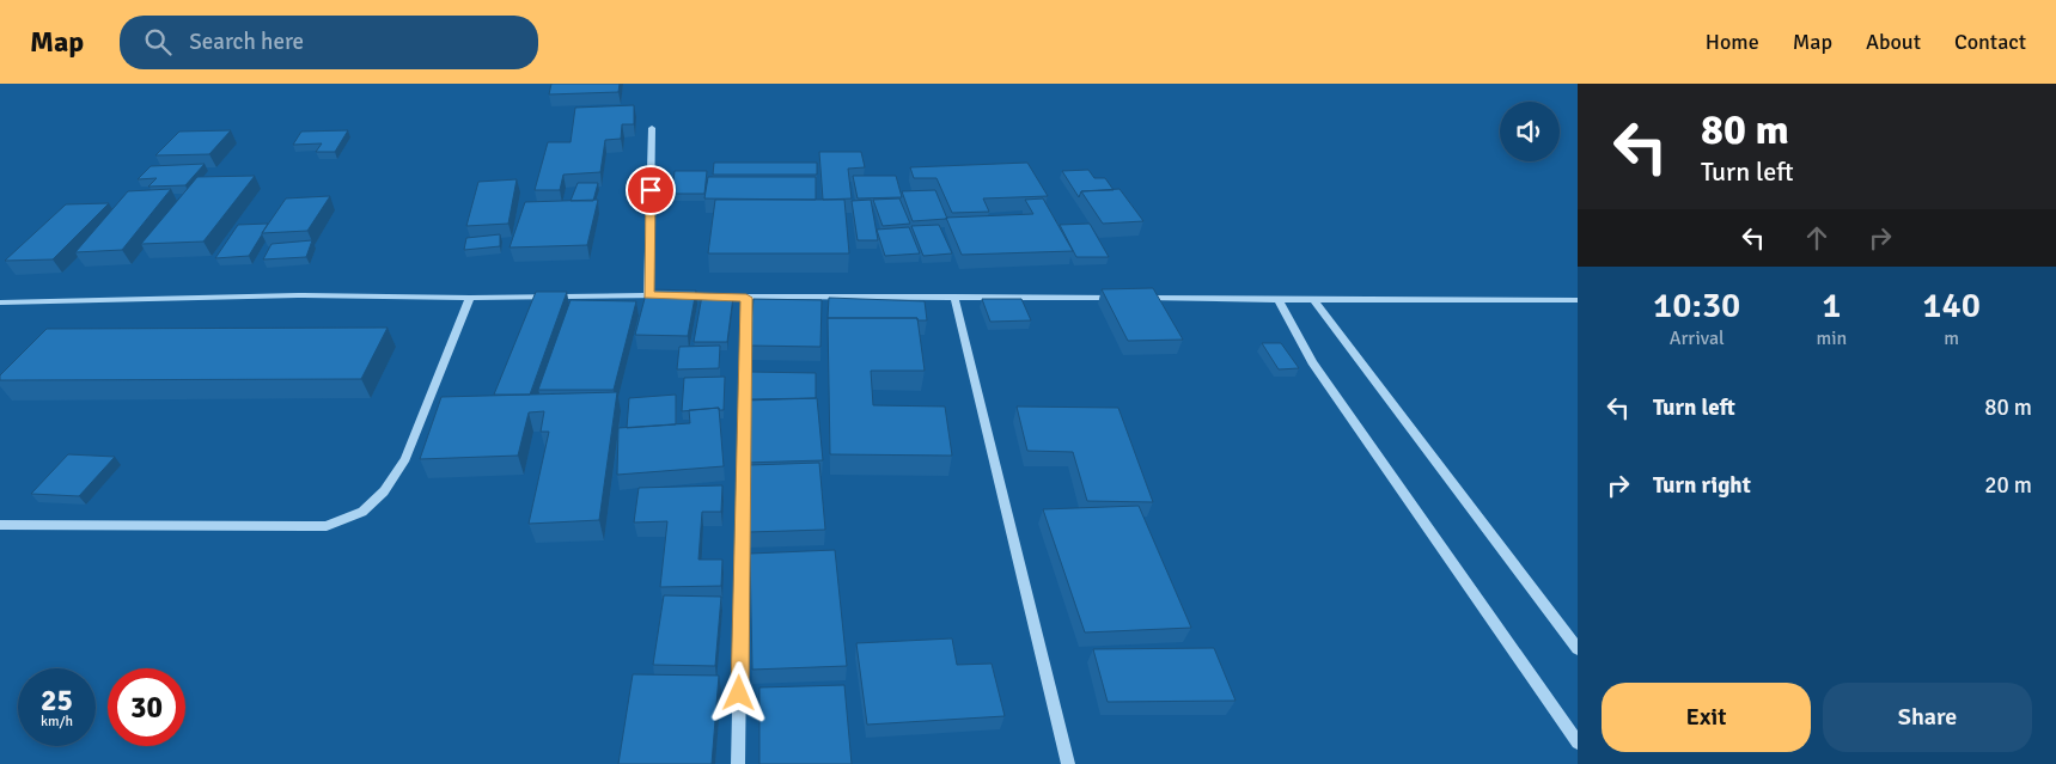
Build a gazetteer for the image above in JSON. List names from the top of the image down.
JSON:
{
  "page": {
    "header": "Map",
    "search": "Search here",
    "nav": [
      "Home",
      "Map",
      "About",
      "Contact"
    ],
    "turn": ["80 m", "Turn left"],
    "eta": [
      "10:30",
      "Arrival",
      "1",
      "min",
      "140",
      "m"
    ],
    "list": [
      {
        "name": "Turn left",
        "value": "80 m"
      },
      {
        "name": "Turn right",
        "value": "20 m"
      }
    ],
    "speed": "25 km/h",
    "limit": "30",
    "buttons": ["Exit", "Share"]
  }
}
